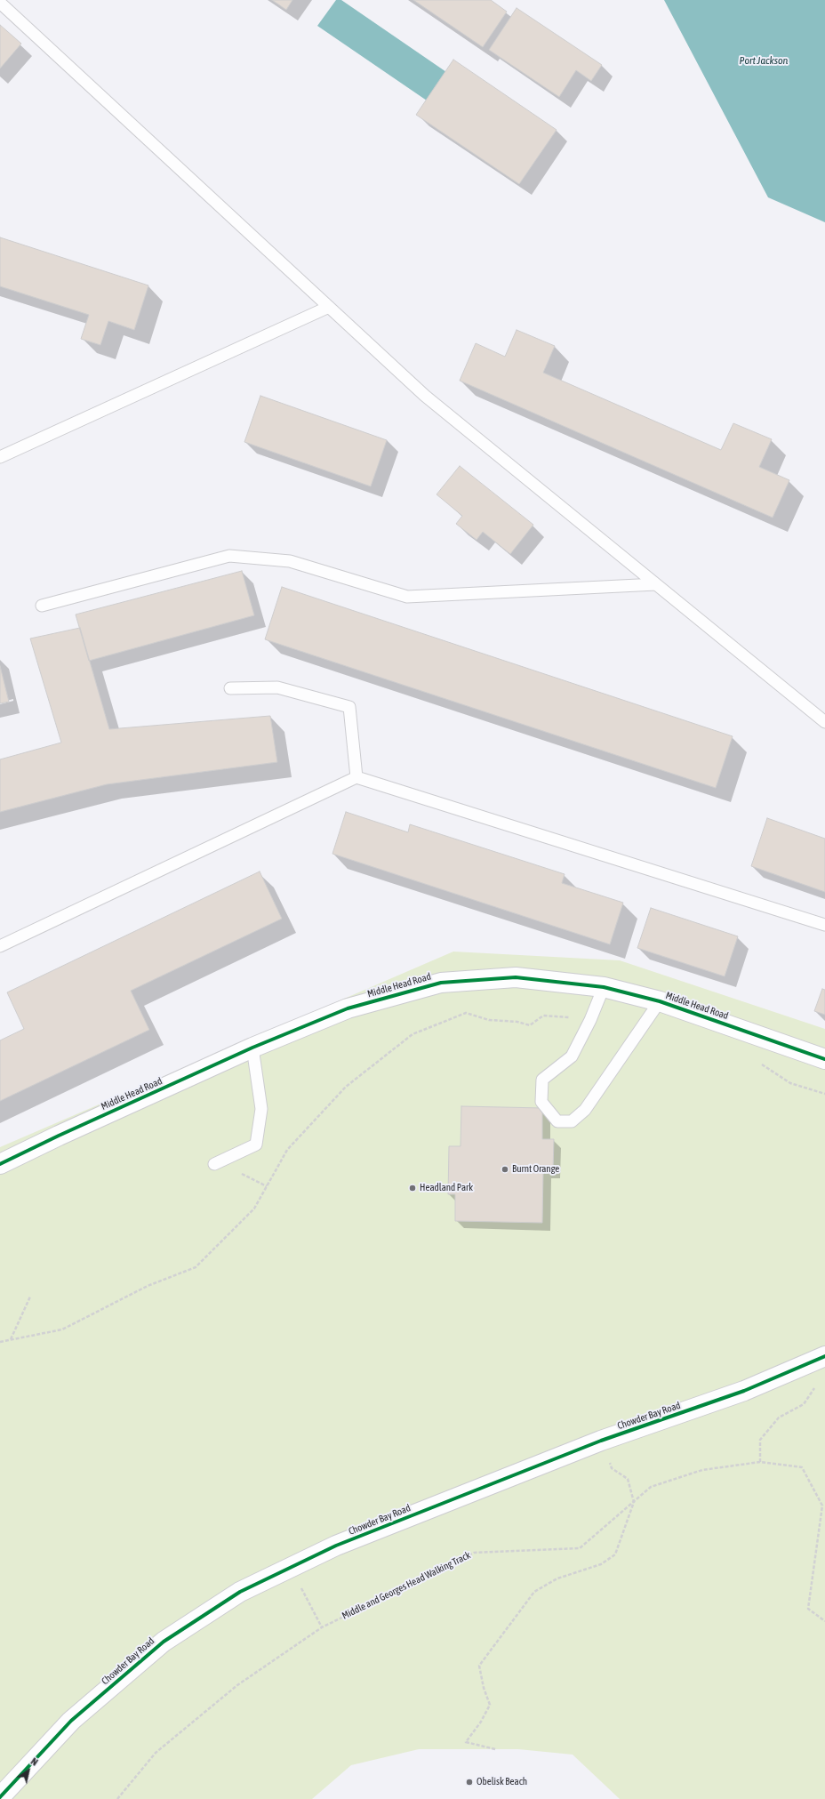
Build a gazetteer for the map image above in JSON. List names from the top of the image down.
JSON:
{
  "streets": {
    "street": ["Middle Head Road", "Chowder Bay Road"],
    "path": ["Middle and Georges Head Walking Track"]
  },
  "water": ["Port Jackson"],
  "places": ["Burnt Orange", "Headland Park", "Obelisk Beach"],
  "north": "top right"
}
